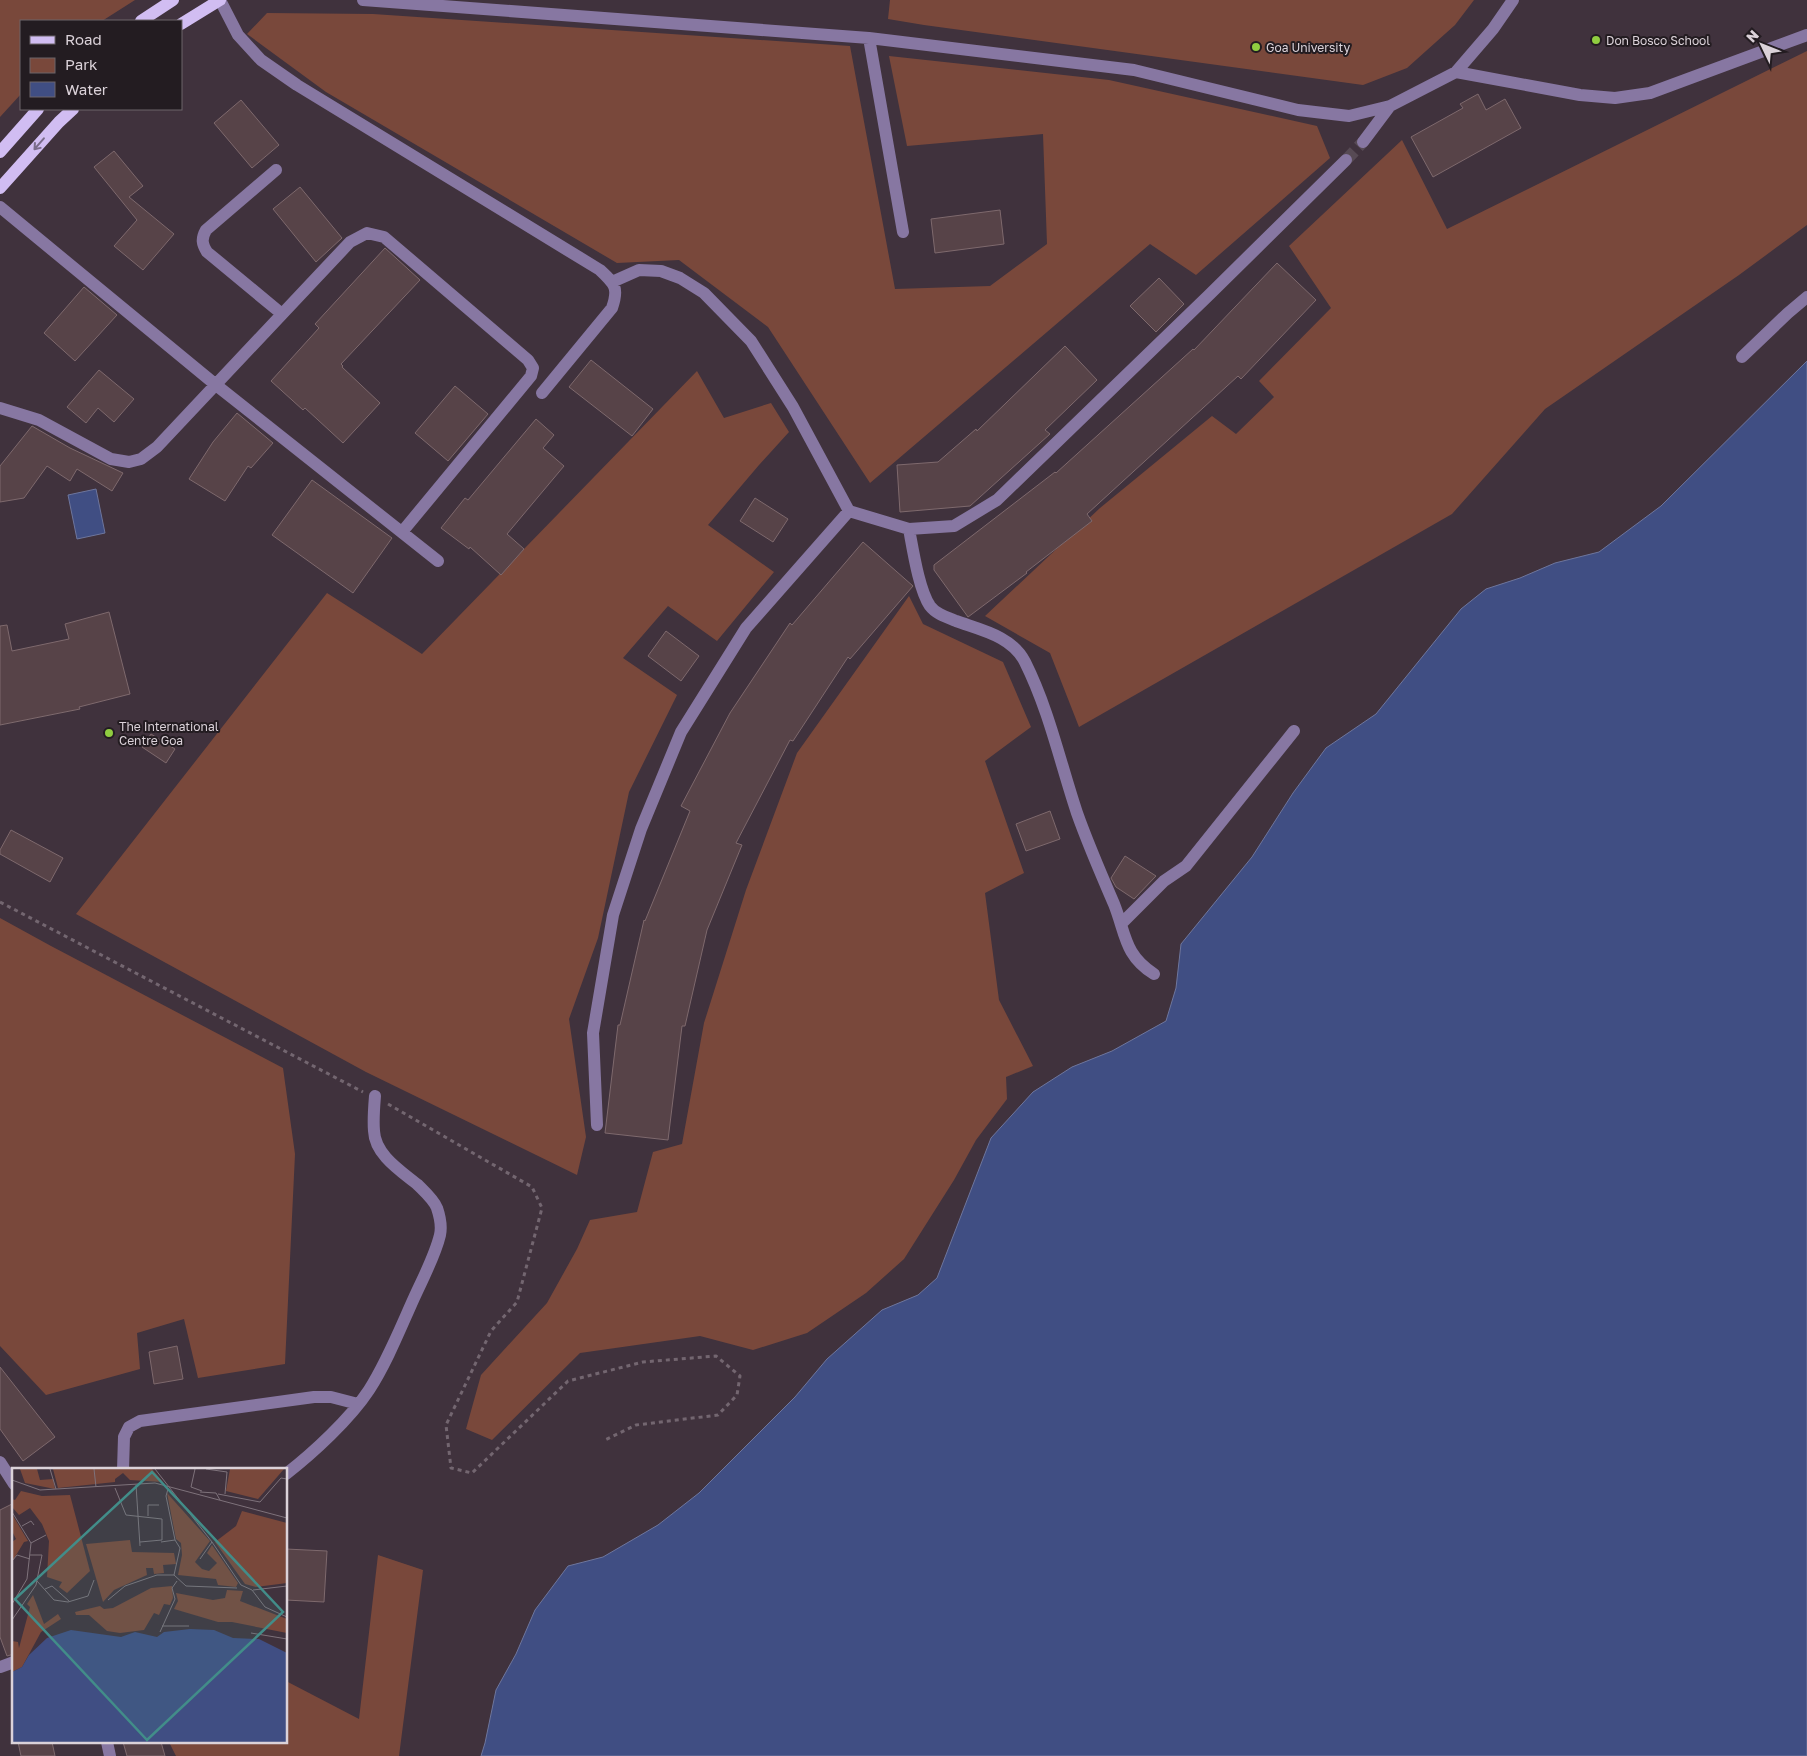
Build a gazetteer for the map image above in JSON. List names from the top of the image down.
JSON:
{
  "places": ["Don Bosco School", "Goa University", "The International Centre Goa"],
  "legend": ["Road", "Park", "Water"],
  "north": "top left"
}
